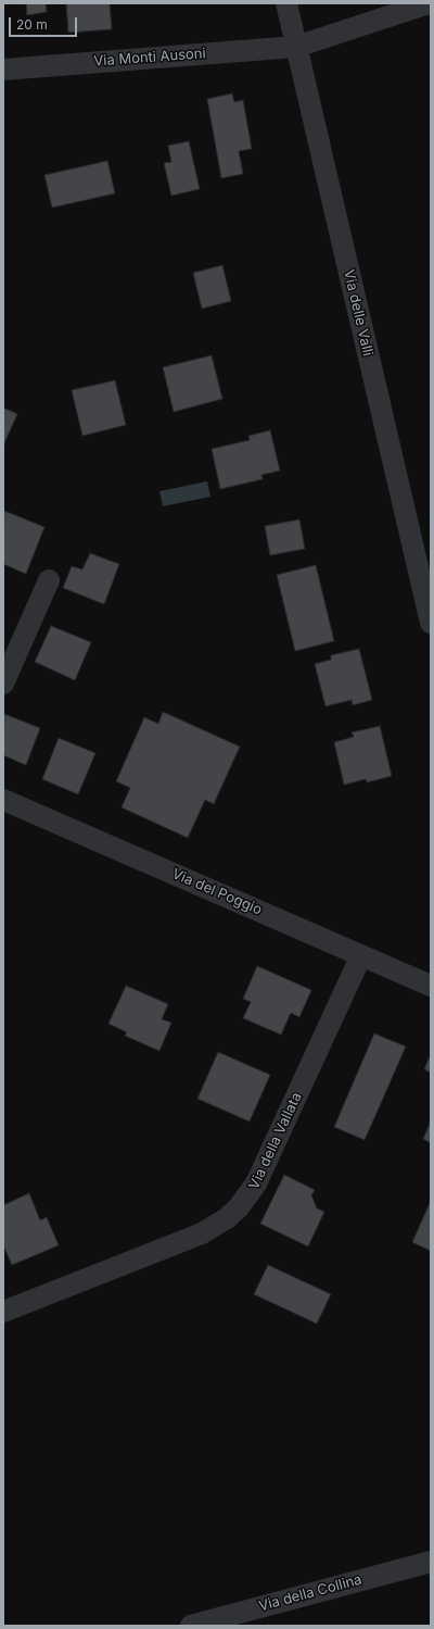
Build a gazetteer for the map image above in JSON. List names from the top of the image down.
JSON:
{
  "streets": {
    "street": [
      "Via Monti Ausoni",
      "Via delle Valli",
      "Via del Poggio",
      "Via della Vallata",
      "Via della Collina"
    ]
  },
  "crossings": [
    ["Via Monti Ausoni", "Via delle Valli"],
    ["Via del Poggio", "Via della Vallata"]
  ],
  "scale_bar": "20 m"
}
